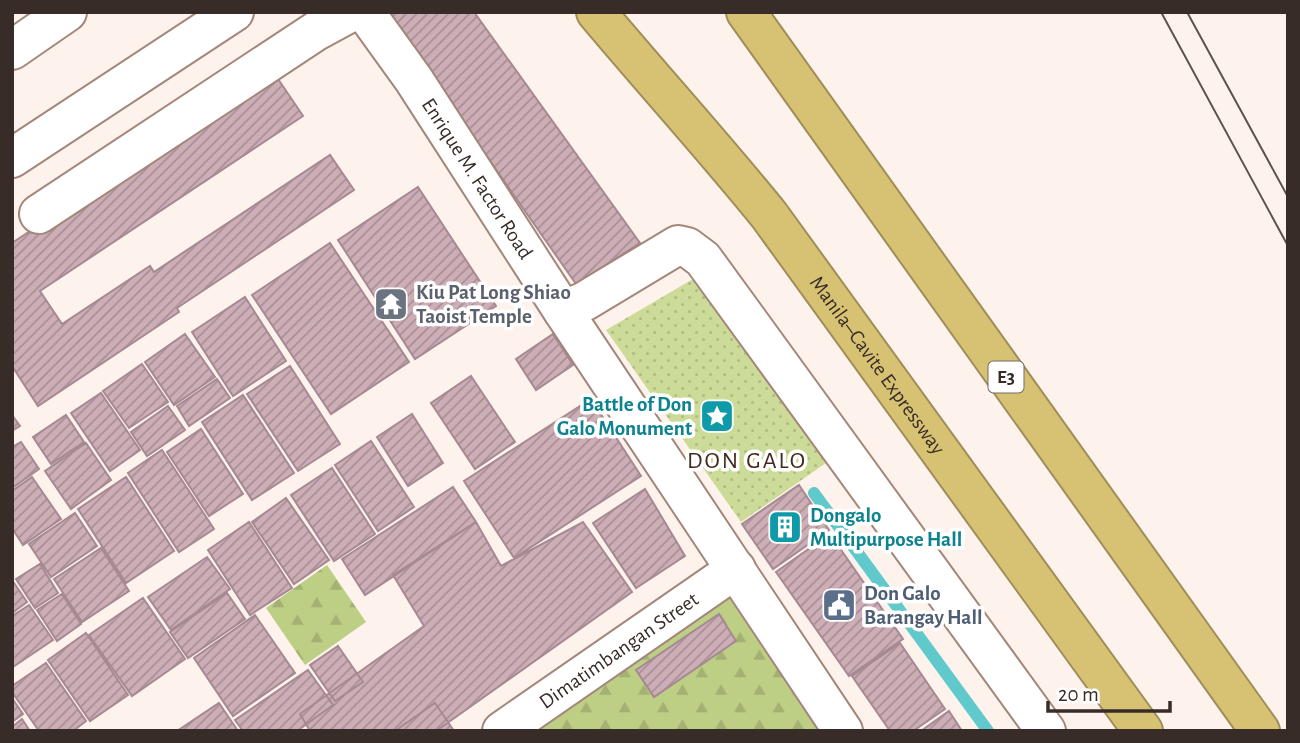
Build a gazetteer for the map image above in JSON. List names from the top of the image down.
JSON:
{
  "streets": {
    "highway": ["Manila–Cavite Expressway", "E3"],
    "street": ["Enrique M. Factor Road", "Dimatimbangan Street"]
  },
  "crossings": [
    ["Enrique M. Factor Road", "Dimatimbangan Street"]
  ],
  "districts": ["DON GALO"],
  "places": {
    "temple": ["Kiu Pat Long Shiao Taoist Temple"],
    "place": ["Battle of Don Galo Monument"],
    "building": ["Dongalo Multipurpose Hall"],
    "public building": ["Don Galo Barangay Hall"]
  },
  "scale_bar": "20 m"
}
